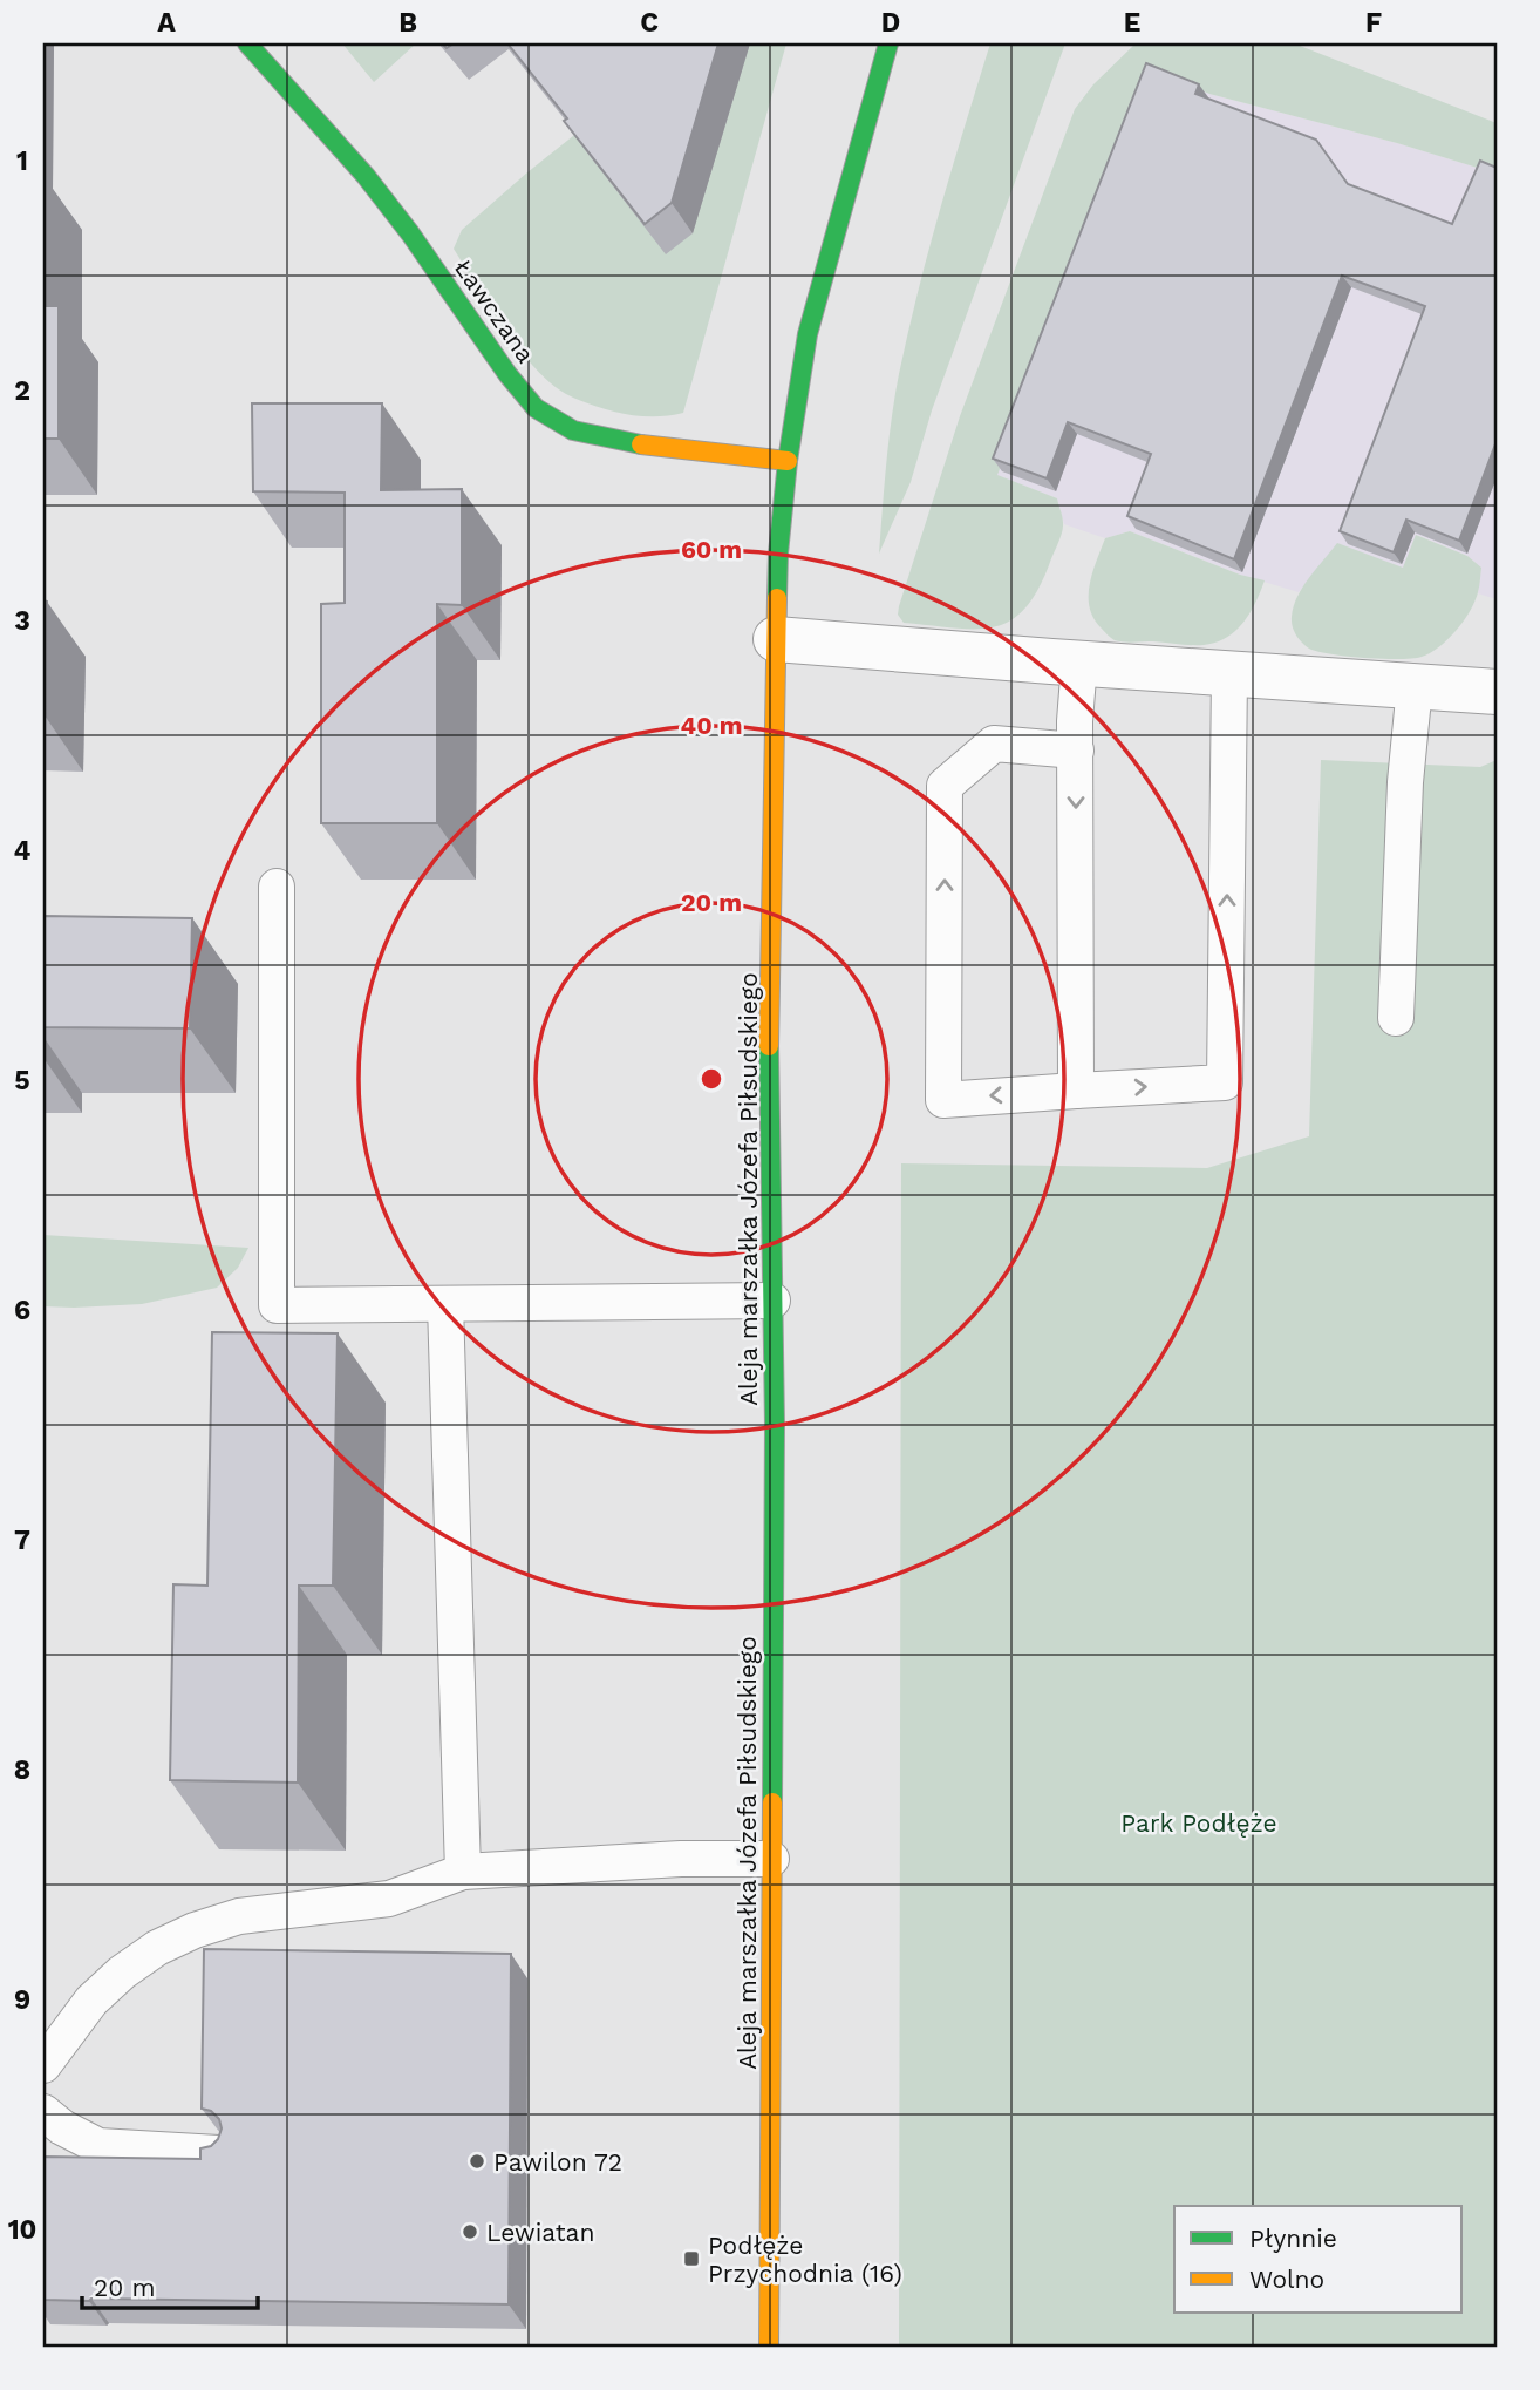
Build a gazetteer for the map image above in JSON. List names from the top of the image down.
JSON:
{
  "streets": {
    "street": ["Ławczana", "Aleja marszałka Józefa Piłsudskiego"]
  },
  "crossings": [
    ["Ławczana", "Aleja marszałka Józefa Piłsudskiego"]
  ],
  "parks": ["Park Podłęże"],
  "places": {
    "other": ["Pawilon 72", "Lewiatan"],
    "transit": ["Podłęże Przychodnia (16)"]
  },
  "legend": ["Płynnie", "Wolno"],
  "scale_bar": "20 m",
  "grid": {
    "columns": [
      "A",
      "B",
      "C",
      "D",
      "E",
      "F"
    ],
    "rows": [
      "1",
      "2",
      "3",
      "4",
      "5",
      "6",
      "7",
      "8",
      "9",
      "10"
    ]
  },
  "rings": ["60 m", "40 m", "20 m"]
}
